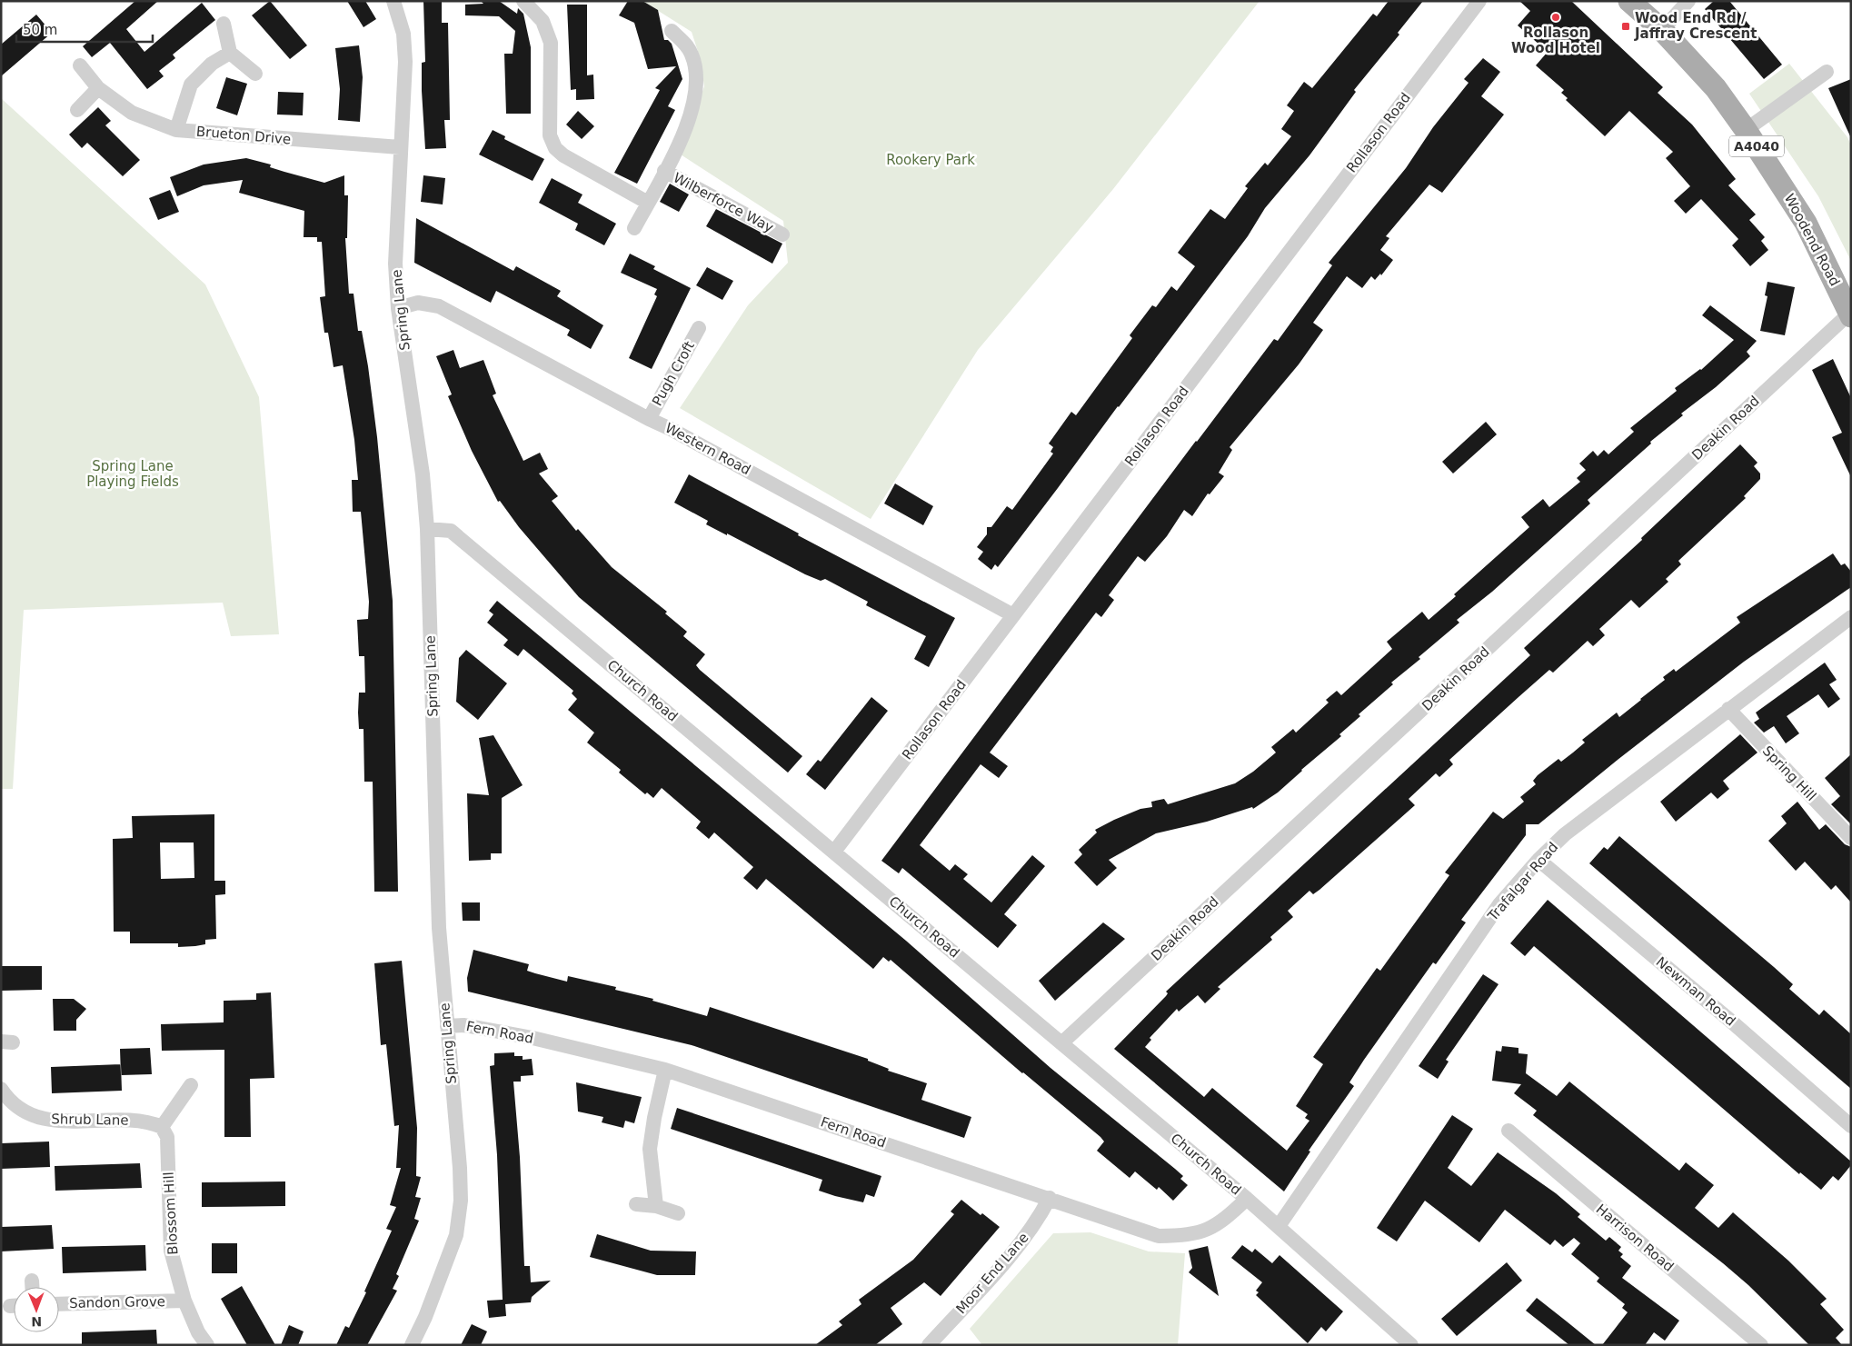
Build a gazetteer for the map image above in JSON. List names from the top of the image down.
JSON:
{
  "streets": {
    "main road": ["A4040", "Woodend Road"],
    "street": [
      "Rollason Road",
      "Brueton Drive",
      "Wilberforce Way",
      "Spring Lane",
      "Pugh Croft",
      "Deakin Road",
      "Western Road",
      "Church Road",
      "Spring Hill",
      "Trafalgar Road",
      "Newman Road",
      "Fern Road",
      "Shrub Lane",
      "Blossom Hill",
      "Harrison Road",
      "Moor End Lane",
      "Sandon Grove"
    ]
  },
  "crossings": [
    ["Rollason Road", "Western Road"],
    ["Rollason Road", "Church Road"],
    ["Brueton Drive", "Spring Lane"],
    ["Woodend Road", "Deakin Road"],
    ["Spring Lane", "Western Road"],
    ["Spring Lane", "Church Road"],
    ["Spring Lane", "Fern Road"],
    ["Pugh Croft", "Western Road"],
    ["Deakin Road", "Church Road"],
    ["Church Road", "Trafalgar Road"],
    ["Church Road", "Fern Road"],
    ["Spring Hill", "Trafalgar Road"],
    ["Trafalgar Road", "Newman Road"],
    ["Fern Road", "Moor End Lane"],
    ["Shrub Lane", "Blossom Hill"],
    ["Blossom Hill", "Sandon Grove"]
  ],
  "parks": ["Rookery Park", "Spring Lane Playing Fields"],
  "places": {
    "other": ["Rollason Wood Hotel"],
    "transit": ["Wood End Rd / Jaffray Crescent"]
  },
  "scale_bar": "50 m",
  "north": "bottom"
}
